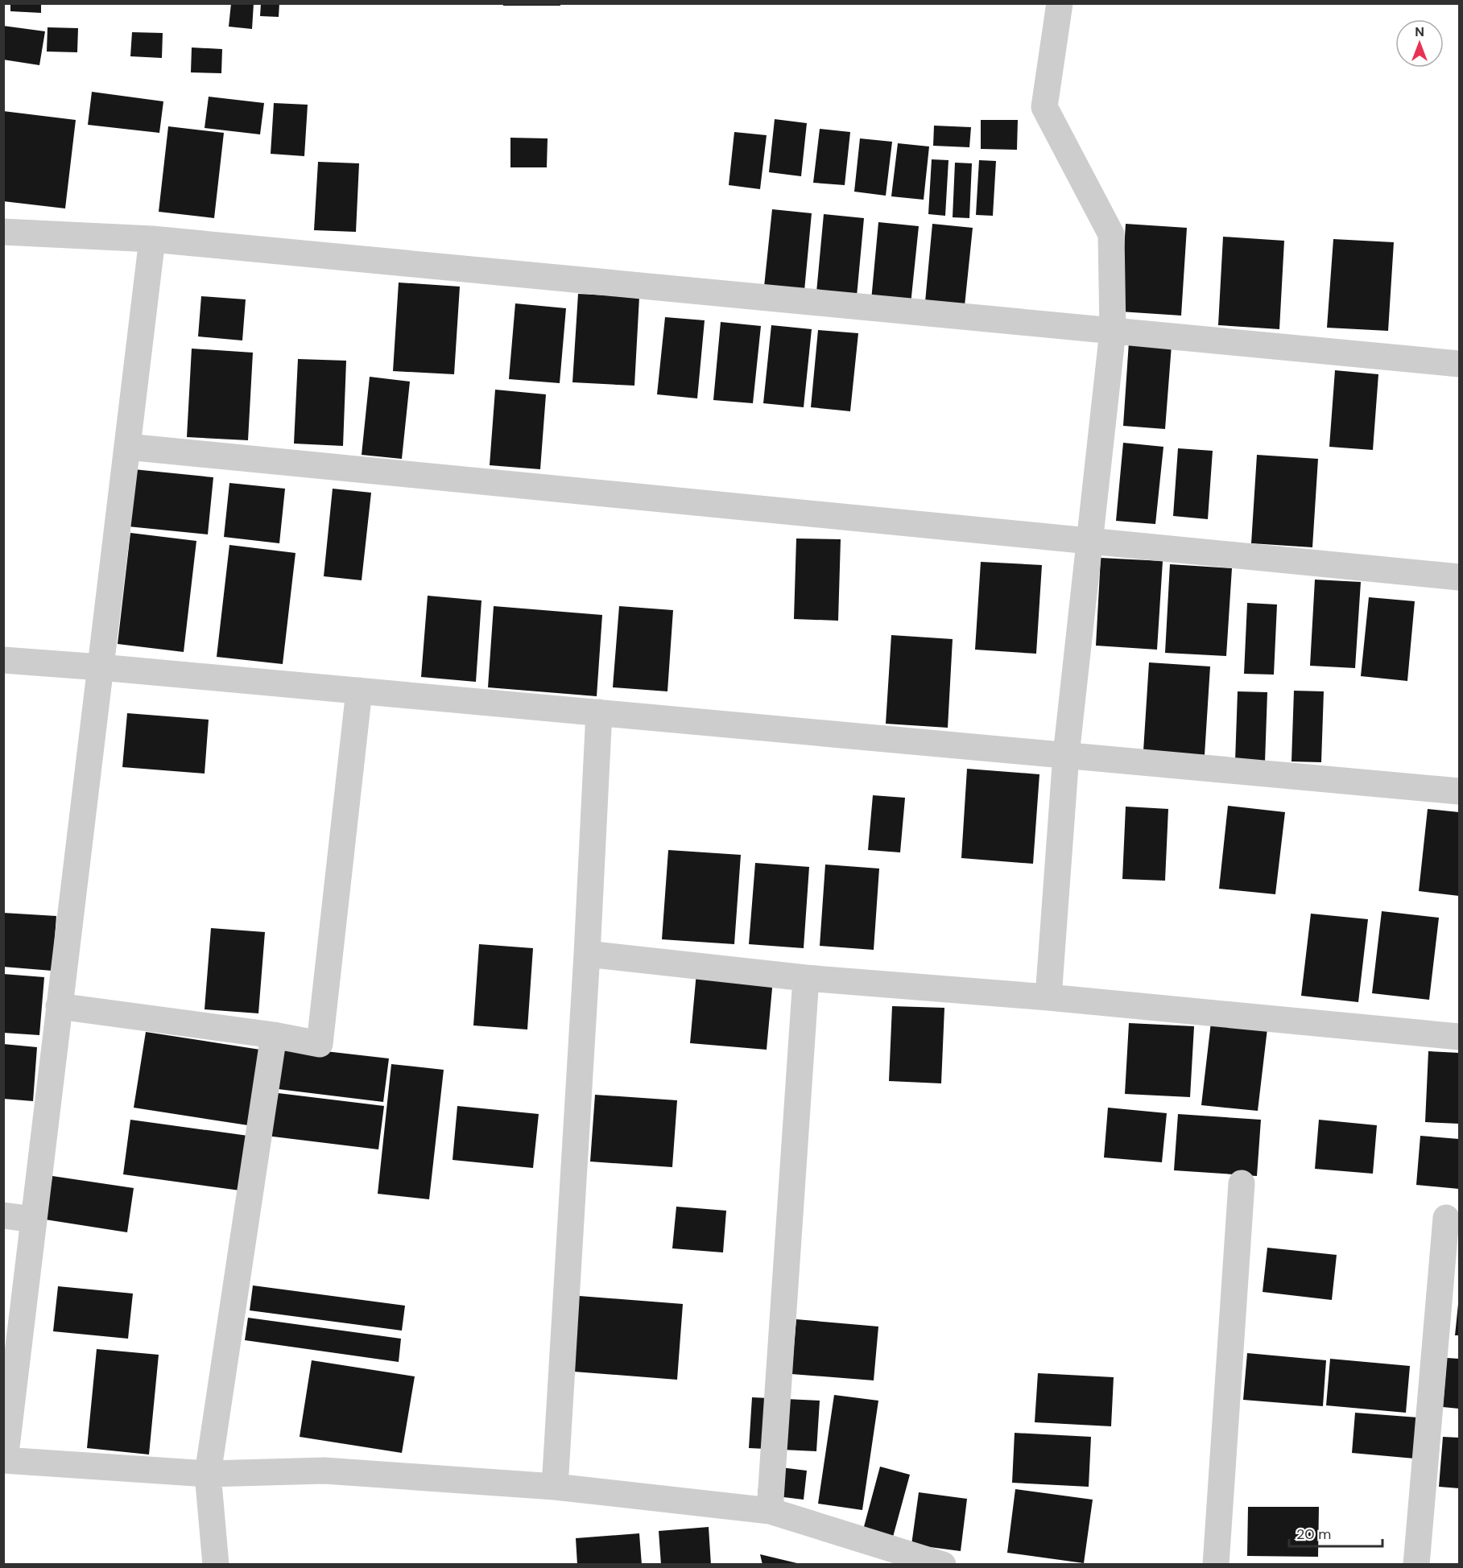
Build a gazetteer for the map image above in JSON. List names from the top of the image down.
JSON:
{
  "scale_bar": "20 m",
  "north": "top"
}
